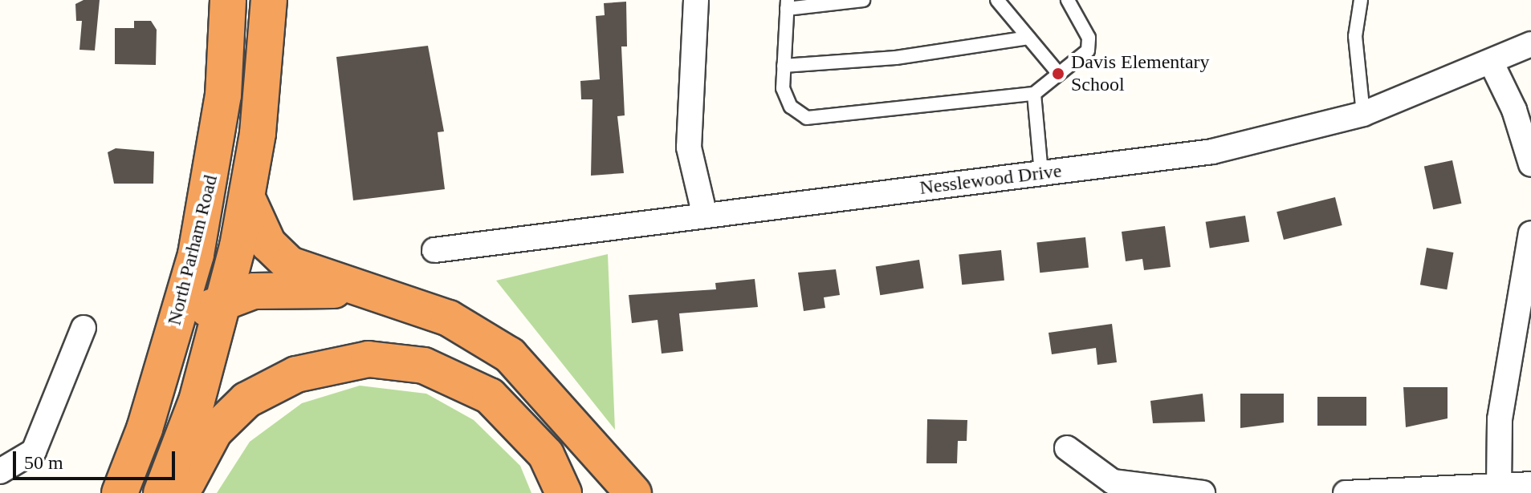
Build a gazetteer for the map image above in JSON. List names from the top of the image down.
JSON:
{
  "streets": {
    "highway": ["North Parham Road"],
    "street": ["Nesslewood Drive"]
  },
  "places": ["Davis Elementary School"],
  "scale_bar": "50 m"
}
